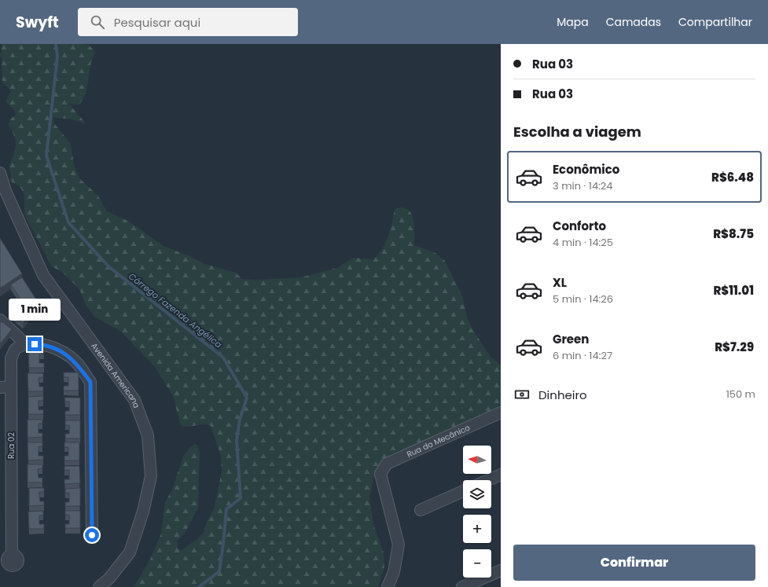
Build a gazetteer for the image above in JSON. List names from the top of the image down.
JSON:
{
  "streets": {
    "street": ["Avenida Americana", "Rua do Mecânico", "Rua 02"]
  },
  "water": ["Córrego Fazenda Angélica"],
  "north": "left",
  "page": {
    "header": "Swyft",
    "search": "Pesquisar aqui",
    "nav": ["Mapa", "Camadas", "Compartilhar"],
    "banner": ["Rua 03", "Rua 03"],
    "heading": "Escolha a viagem",
    "list": [
      {
        "name": "Econômico",
        "note": "3 min · 14:24",
        "value": "R$6.48"
      },
      {
        "name": "Conforto",
        "note": "4 min · 14:25",
        "value": "R$8.75"
      },
      {
        "name": "XL",
        "note": "5 min · 14:26",
        "value": "R$11.01"
      },
      {
        "name": "Green",
        "note": "6 min · 14:27",
        "value": "R$7.29"
      }
    ],
    "bubble": "1 min",
    "pay": ["Dinheiro", "150 m"],
    "map_buttons": ["+", "−"],
    "buttons": "Confirmar"
  }
}
